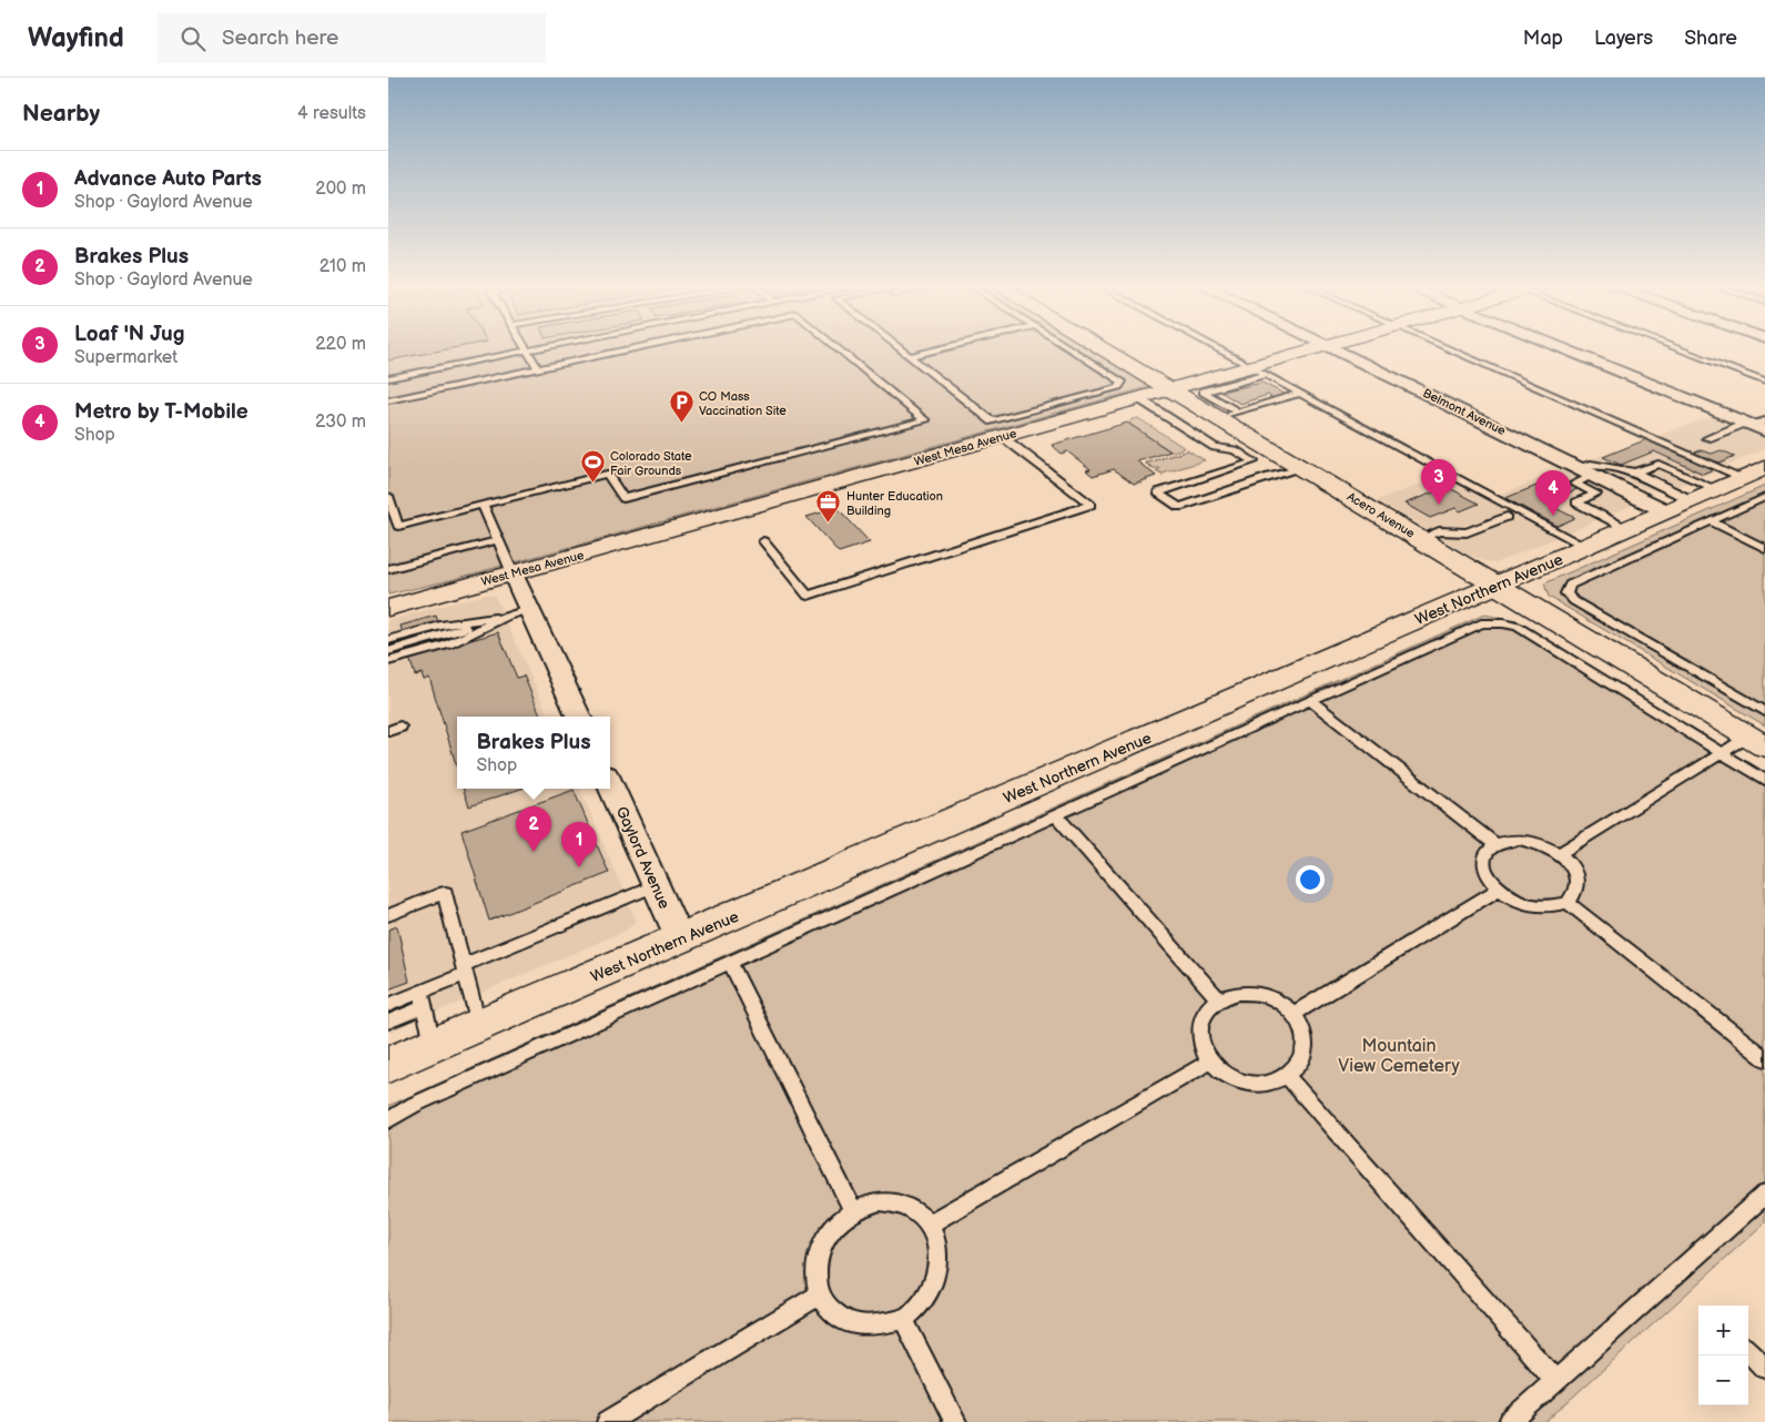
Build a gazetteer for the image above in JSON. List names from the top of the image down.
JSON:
{
  "streets": {
    "street": [
      "Belmont Avenue",
      "West Mesa Avenue",
      "Acero Avenue",
      "West Northern Avenue",
      "Gaylord Avenue"
    ]
  },
  "crossings": [
    ["Belmont Avenue", "West Northern Avenue"],
    ["West Mesa Avenue", "Acero Avenue"],
    ["Acero Avenue", "West Northern Avenue"],
    ["West Northern Avenue", "Gaylord Avenue"]
  ],
  "parks": ["Mountain View Cemetery"],
  "places": {
    "parking": ["CO Mass Vaccination Site"],
    "sports": ["Colorado State Fair Grounds"],
    "office": ["Hunter Education Building"]
  },
  "page": {
    "header": "Wayfind",
    "search": "Search here",
    "nav": ["Map", "Layers", "Share"],
    "heading": ["Nearby", "4 results"],
    "list": [
      {
        "mark": "1",
        "name": "Advance Auto Parts",
        "note": "Shop · Gaylord Avenue",
        "value": "200 m"
      },
      {
        "mark": "2",
        "name": "Brakes Plus",
        "note": "Shop · Gaylord Avenue",
        "value": "210 m"
      },
      {
        "mark": "3",
        "name": "Loaf 'N Jug",
        "note": "Supermarket",
        "value": "220 m"
      },
      {
        "mark": "4",
        "name": "Metro by T-Mobile",
        "note": "Shop",
        "value": "230 m"
      }
    ],
    "pins": [
      "3",
      "4",
      "2",
      "1"
    ],
    "popup": ["Brakes Plus", "Shop"],
    "map_buttons": ["+", "−"]
  }
}
